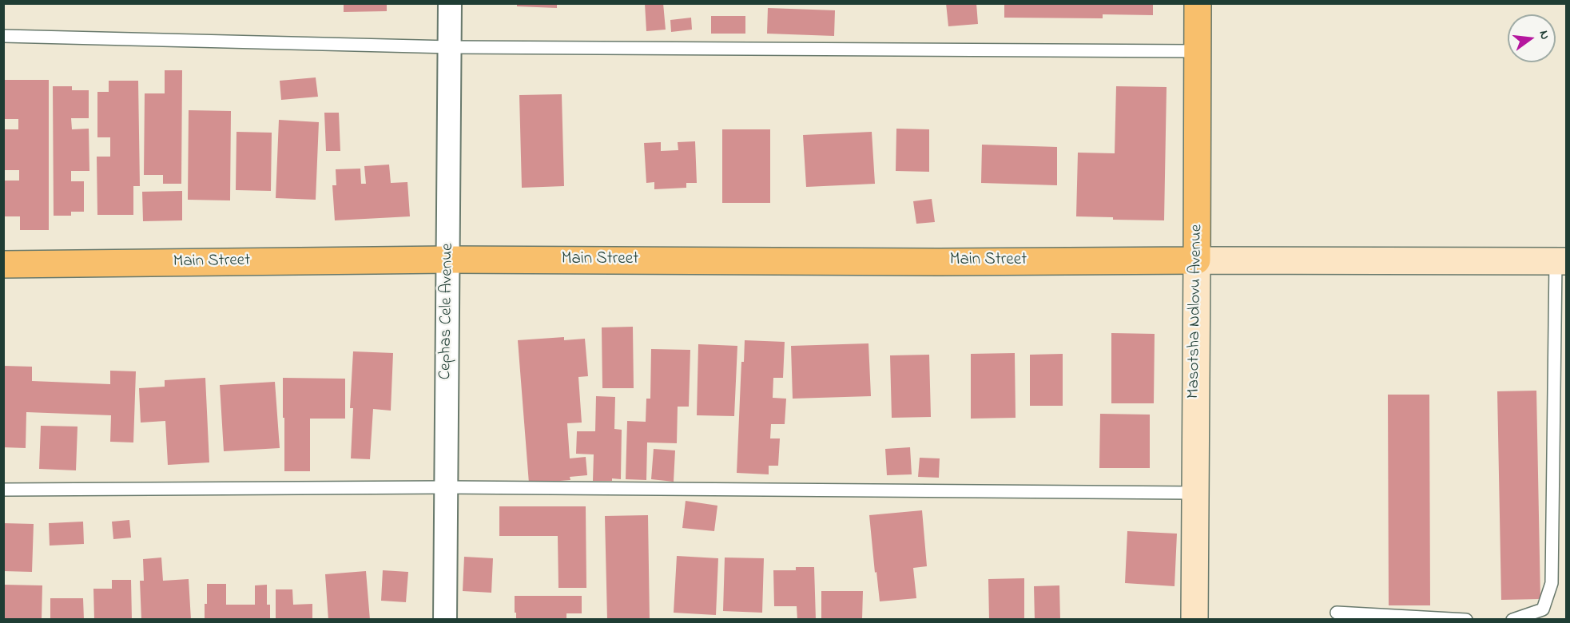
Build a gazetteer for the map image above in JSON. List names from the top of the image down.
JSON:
{
  "streets": {
    "highway": ["Main Street", "Masotsha Ndlovu Avenue"],
    "street": ["Cephas Cele Avenue"]
  },
  "crossings": [
    ["Main Street", "Cephas Cele Avenue"],
    ["Main Street", "Masotsha Ndlovu Avenue"]
  ],
  "north": "right"
}
